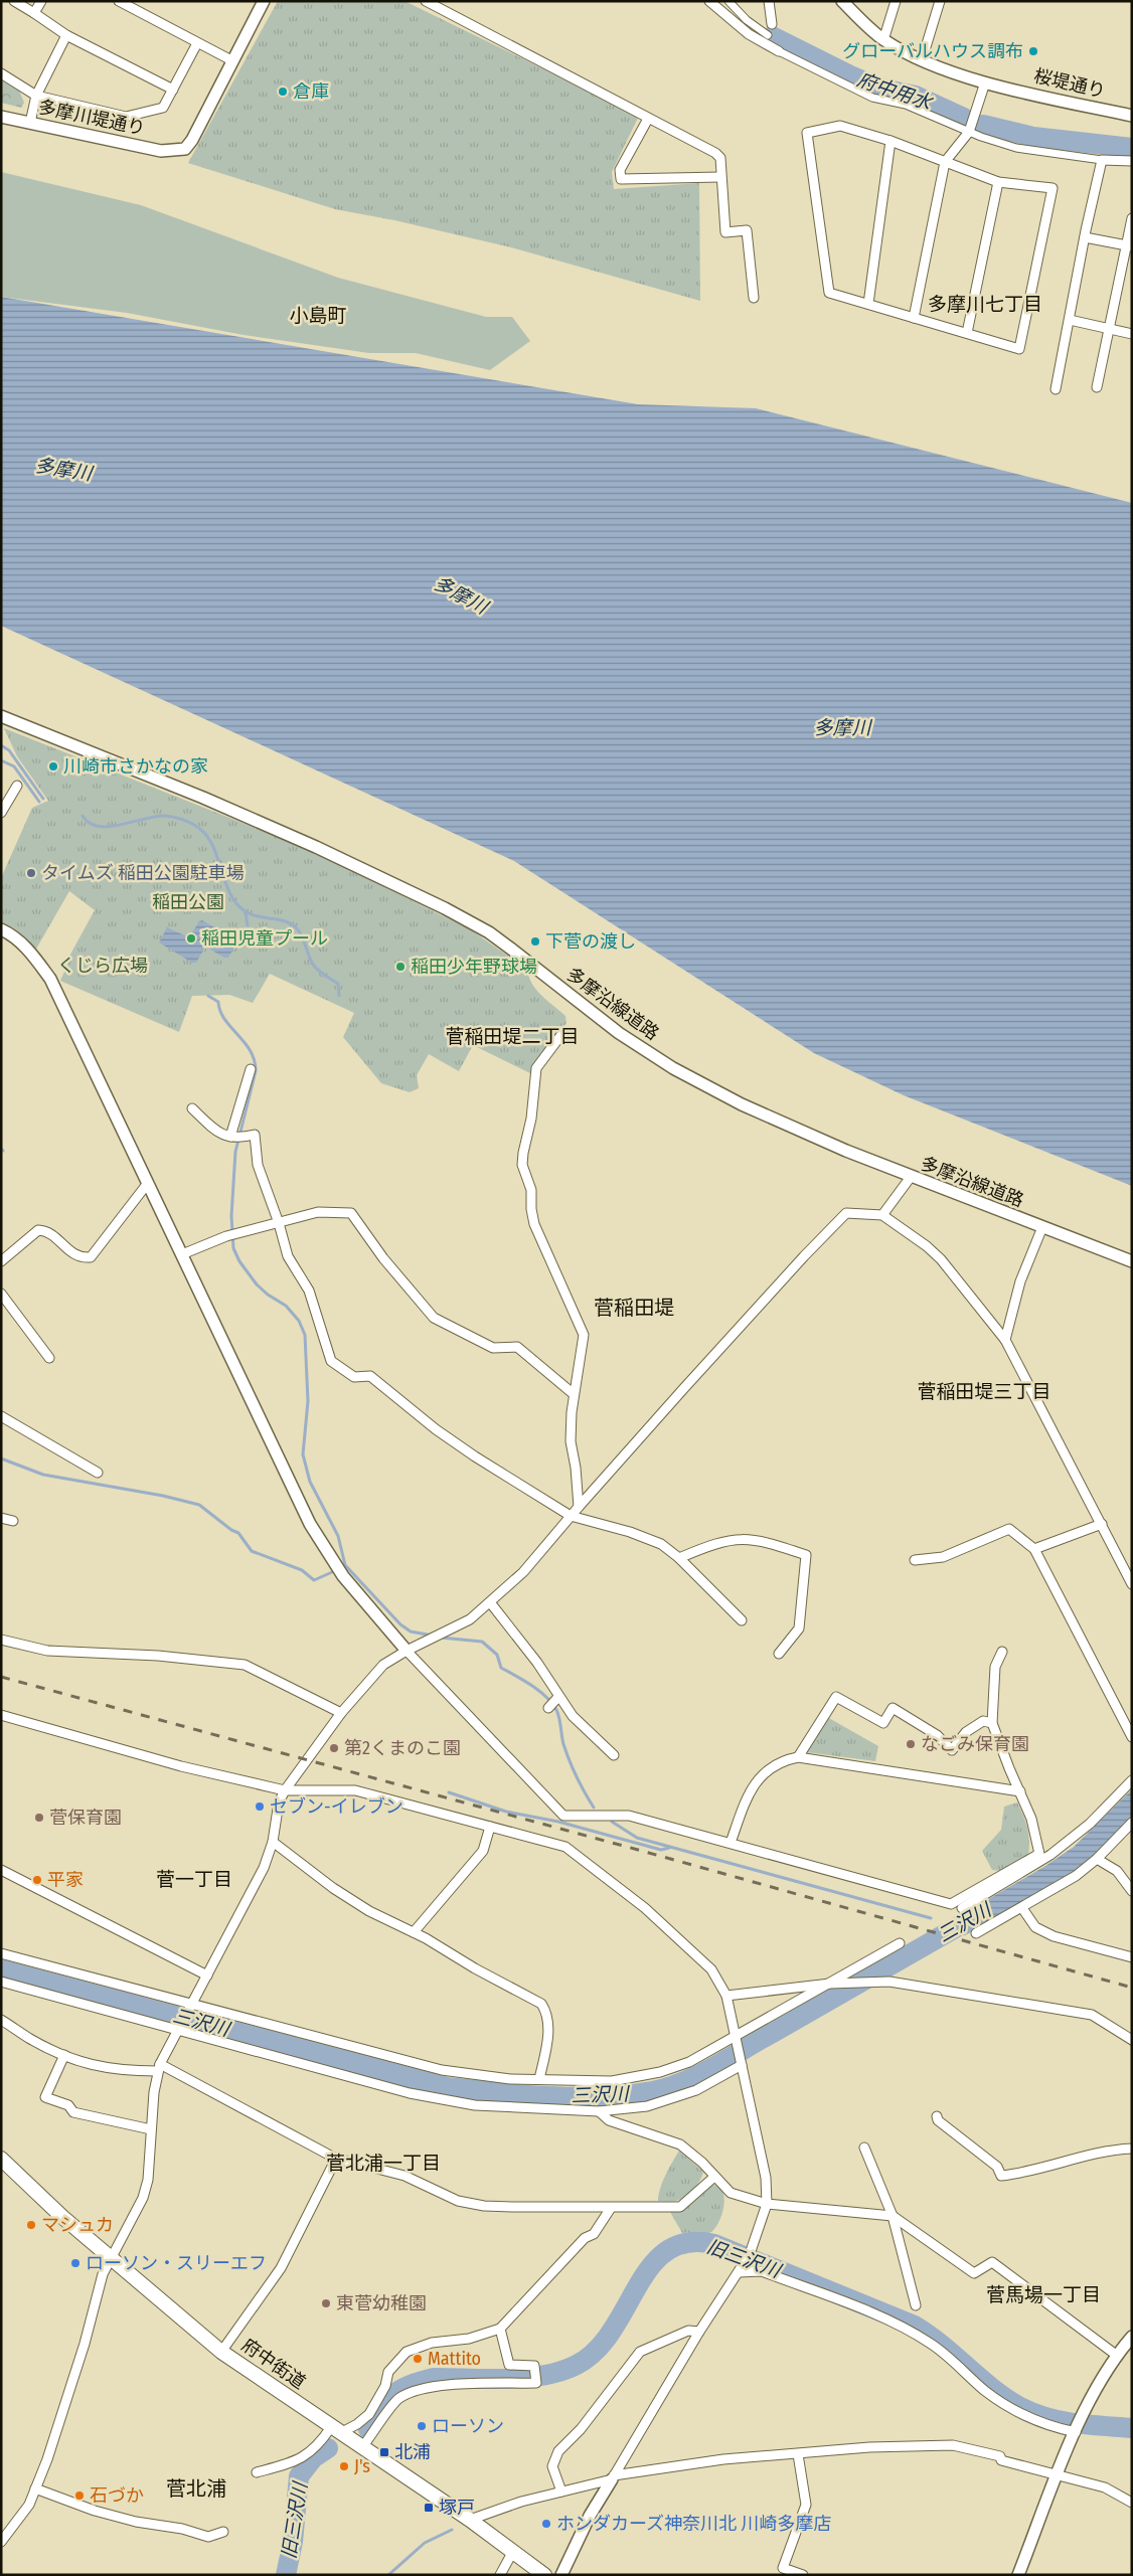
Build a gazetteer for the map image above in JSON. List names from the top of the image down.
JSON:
{
  "streets": {
    "main road": ["府中街道"],
    "street": ["桜堤通り", "多摩川堤通り", "多摩沿線道路"]
  },
  "districts": [
    "多摩川七丁目",
    "小島町",
    "菅稲田堤二丁目",
    "菅稲田堤",
    "菅稲田堤三丁目",
    "菅一丁目",
    "菅北浦一丁目",
    "菅馬場一丁目",
    "菅北浦"
  ],
  "water": [
    "府中用水",
    "多摩川",
    "三沢川",
    "旧三沢川"
  ],
  "parks": ["稲田公園", "くじら広場"],
  "places": {
    "other": [
      "グローバルハウス調布",
      "倉庫",
      "川崎市さかなの家",
      "タイムズ 稲田公園駐車場",
      "稲田児童プール",
      "下菅の渡し",
      "稲田少年野球場",
      "なごみ保育園",
      "第2くまのこ園",
      "セブン-イレブン",
      "菅保育園",
      "平家",
      "マシュカ",
      "ローソン・スリーエフ",
      "東菅幼稚園",
      "Mattito",
      "ローソン",
      "J's",
      "石づか",
      "ホンダカーズ神奈川北 川崎多摩店"
    ],
    "transit": ["北浦", "塚戸"]
  }
}
